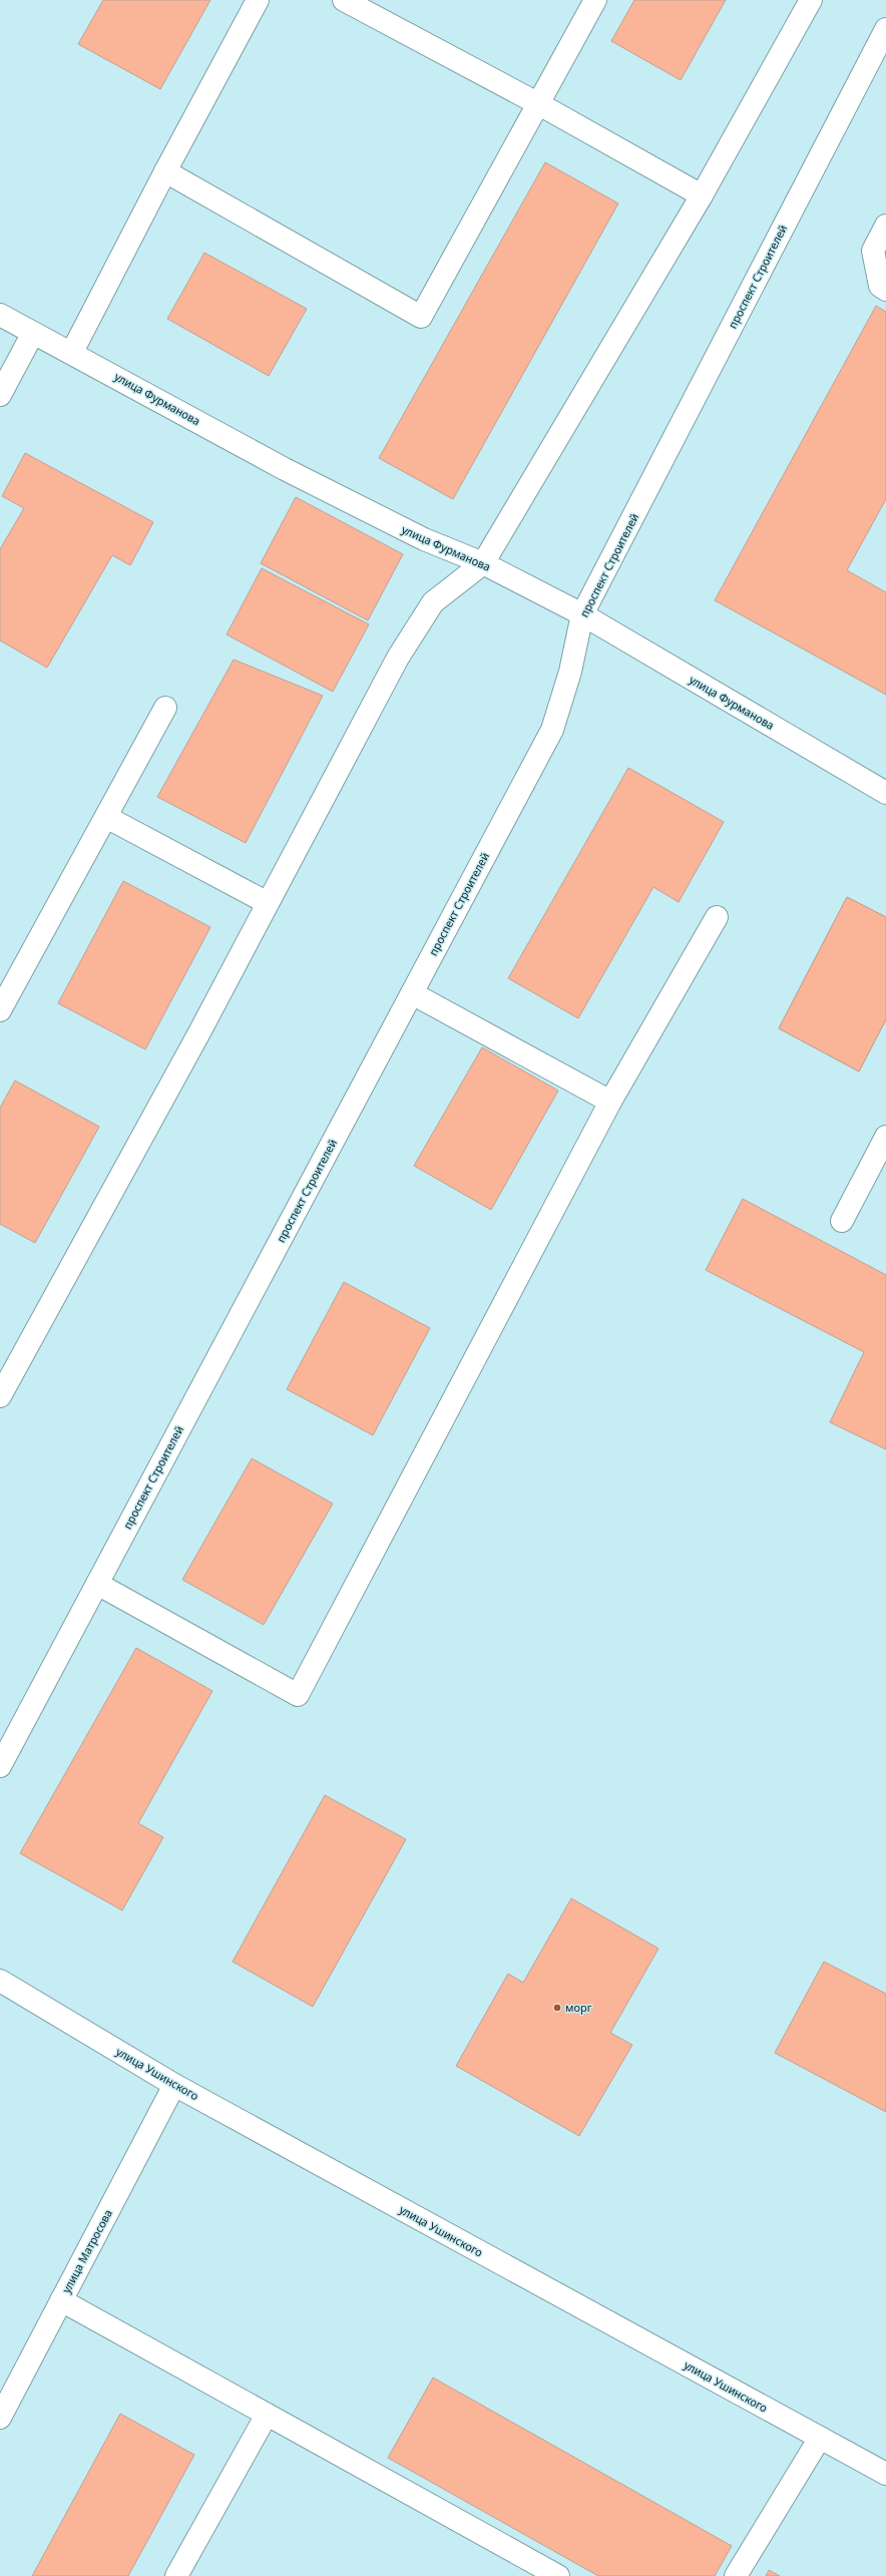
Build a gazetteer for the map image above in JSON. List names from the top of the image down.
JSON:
{
  "streets": {
    "street": [
      "проспект Строителей",
      "улица Фурманова",
      "улица Ушинского",
      "улица Матросова"
    ]
  },
  "crossings": [
    ["проспект Строителей", "улица Фурманова"],
    ["улица Ушинского", "улица Матросова"]
  ],
  "places": ["морг"]
}
